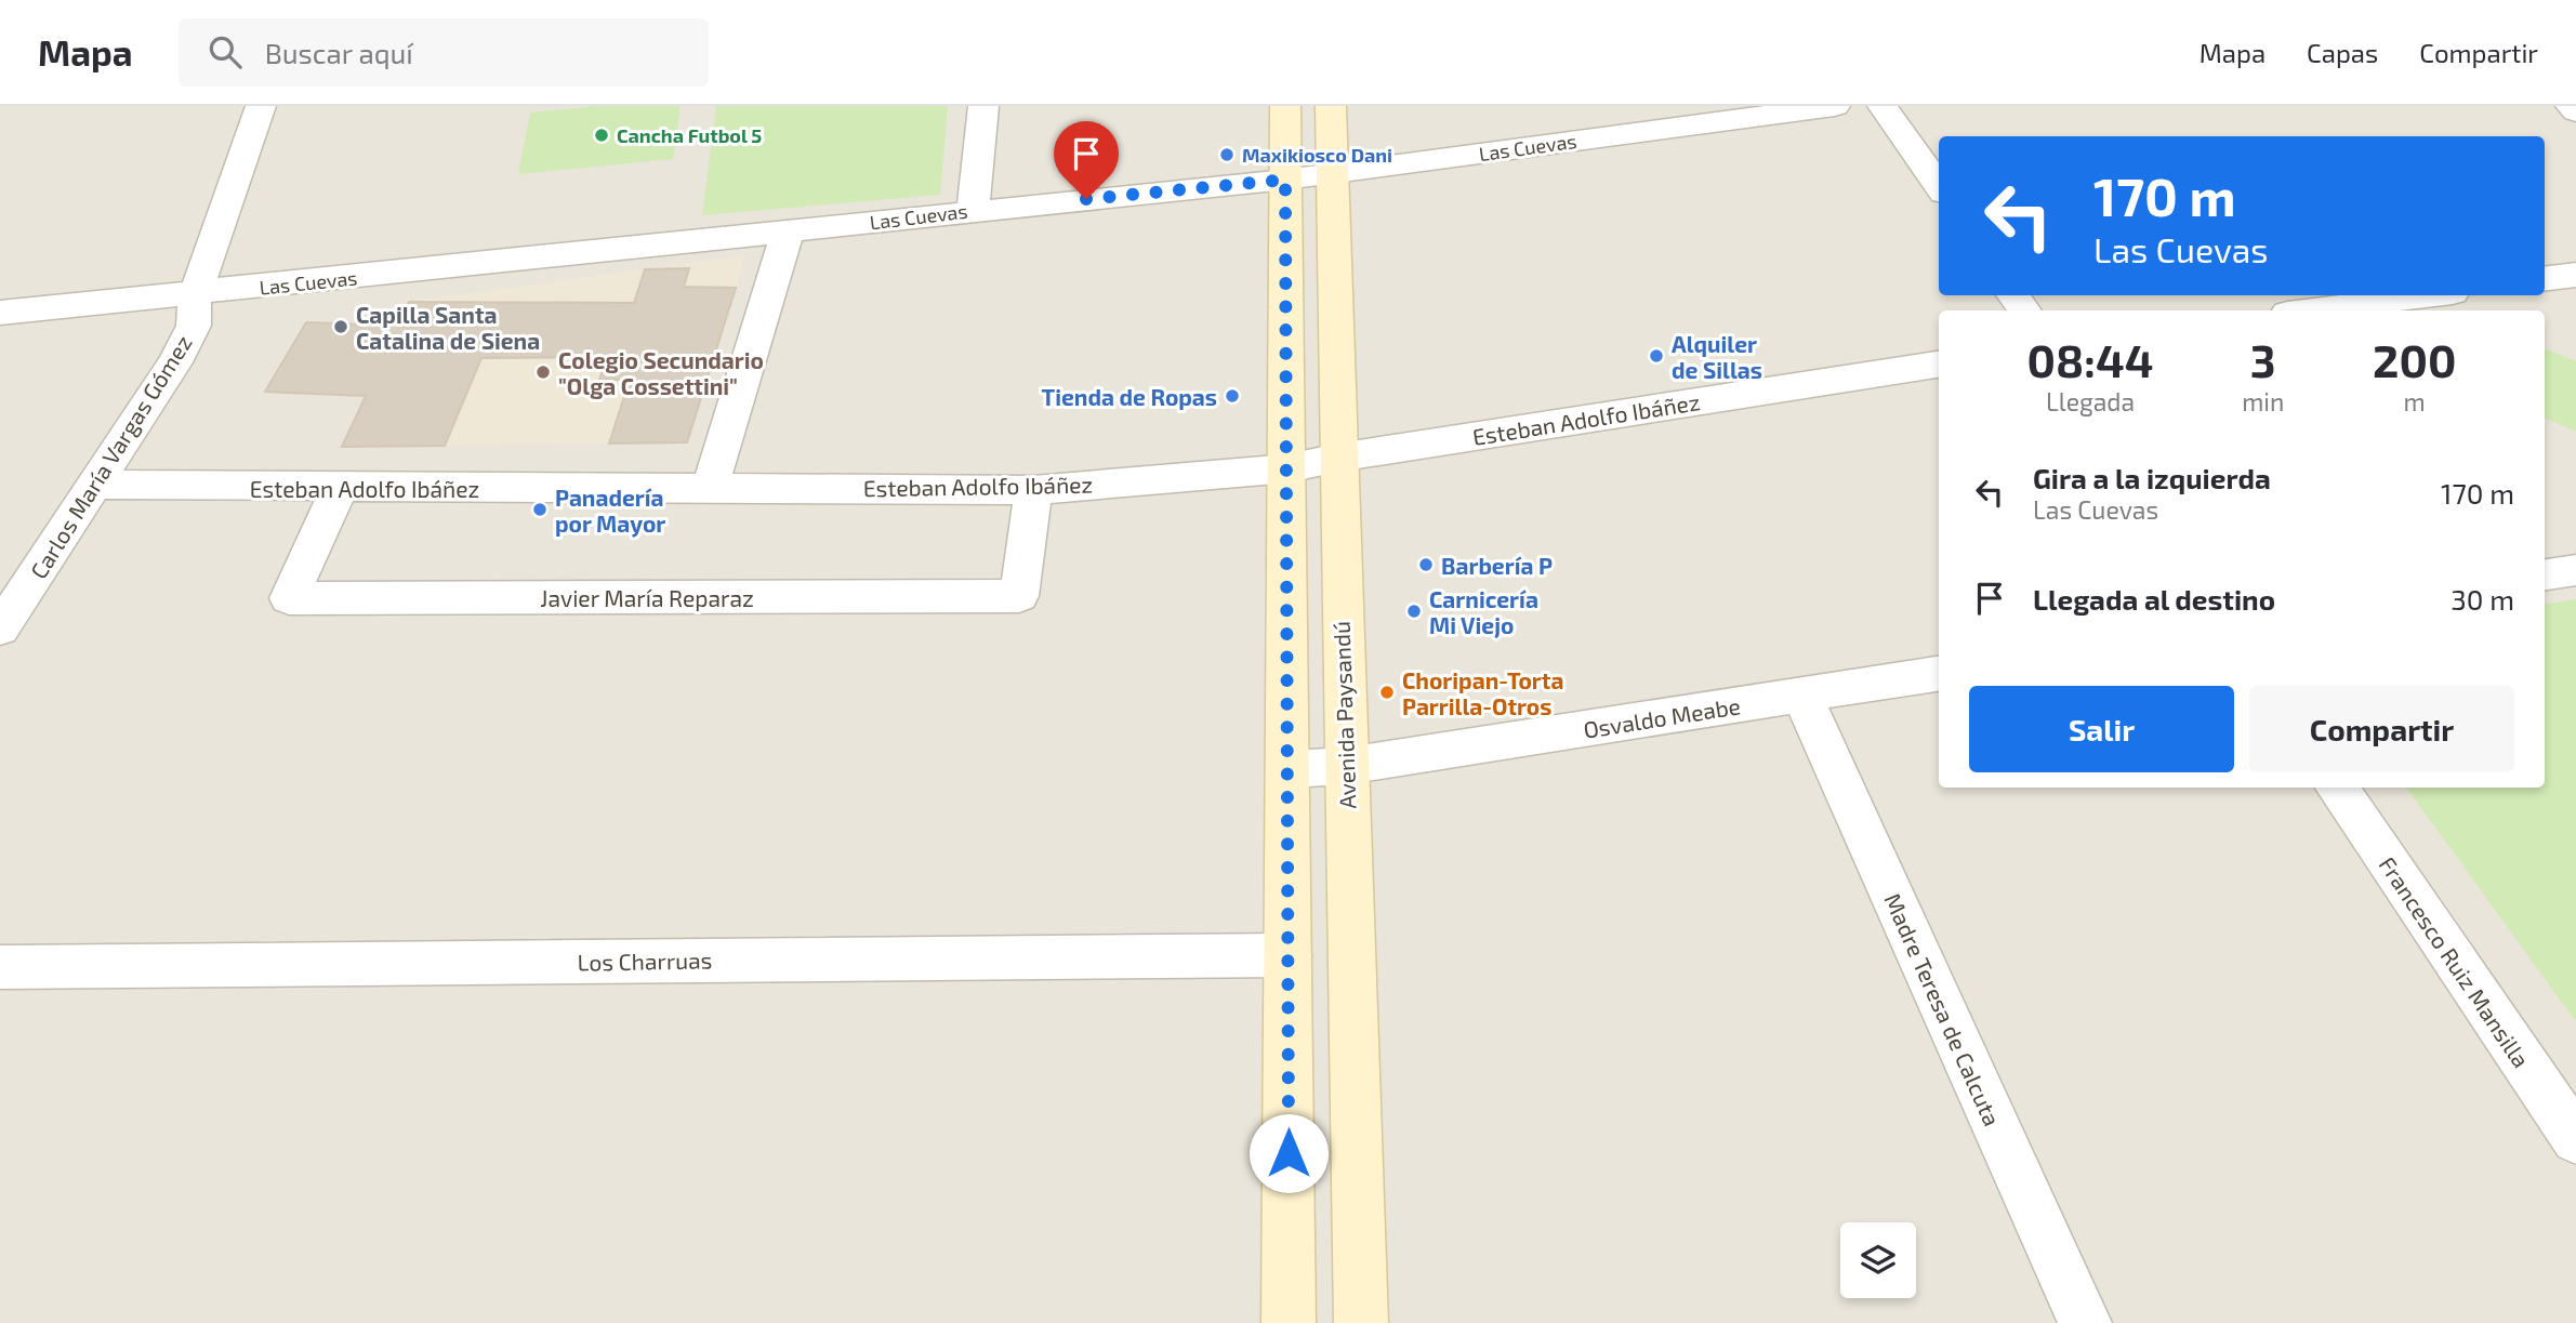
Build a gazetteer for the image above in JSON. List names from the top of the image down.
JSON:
{
  "streets": {
    "main road": ["Avenida Paysandú"],
    "street": [
      "Las Cuevas",
      "Esteban Adolfo Ibáñez",
      "Carlos María Vargas Gómez",
      "Javier María Reparaz",
      "Osvaldo Meabe",
      "Los Charruas",
      "Francesco Ruiz Mansilla",
      "Madre Teresa de Calcuta"
    ]
  },
  "crossings": [
    ["Las Cuevas", "Carlos María Vargas Gómez"],
    ["Las Cuevas", "Avenida Paysandú"],
    ["Esteban Adolfo Ibáñez", "Carlos María Vargas Gómez"],
    ["Esteban Adolfo Ibáñez", "Javier María Reparaz"],
    ["Esteban Adolfo Ibáñez", "Avenida Paysandú"],
    ["Avenida Paysandú", "Osvaldo Meabe"],
    ["Osvaldo Meabe", "Madre Teresa de Calcuta"]
  ],
  "places": [
    "Cancha Futbol 5",
    "Maxikiosco Dani",
    "Capilla Santa Catalina de Siena",
    "Alquiler de Sillas",
    "Colegio Secundario \"Olga Cossettini\"",
    "Tienda de Ropas",
    "Panadería por Mayor",
    "Barbería P",
    "Carnicería Mi Viejo",
    "Choripan-Torta Parrilla-Otros"
  ],
  "page": {
    "header": "Mapa",
    "search": "Buscar aquí",
    "nav": ["Mapa", "Capas", "Compartir"],
    "turn": ["170 m", "Las Cuevas"],
    "eta": [
      "08:44",
      "Llegada",
      "3",
      "min",
      "200",
      "m"
    ],
    "list": [
      {
        "name": "Gira a la izquierda",
        "note": "Las Cuevas",
        "value": "170 m"
      },
      {
        "name": "Llegada al destino",
        "value": "30 m"
      }
    ],
    "buttons": ["Salir", "Compartir"]
  }
}
